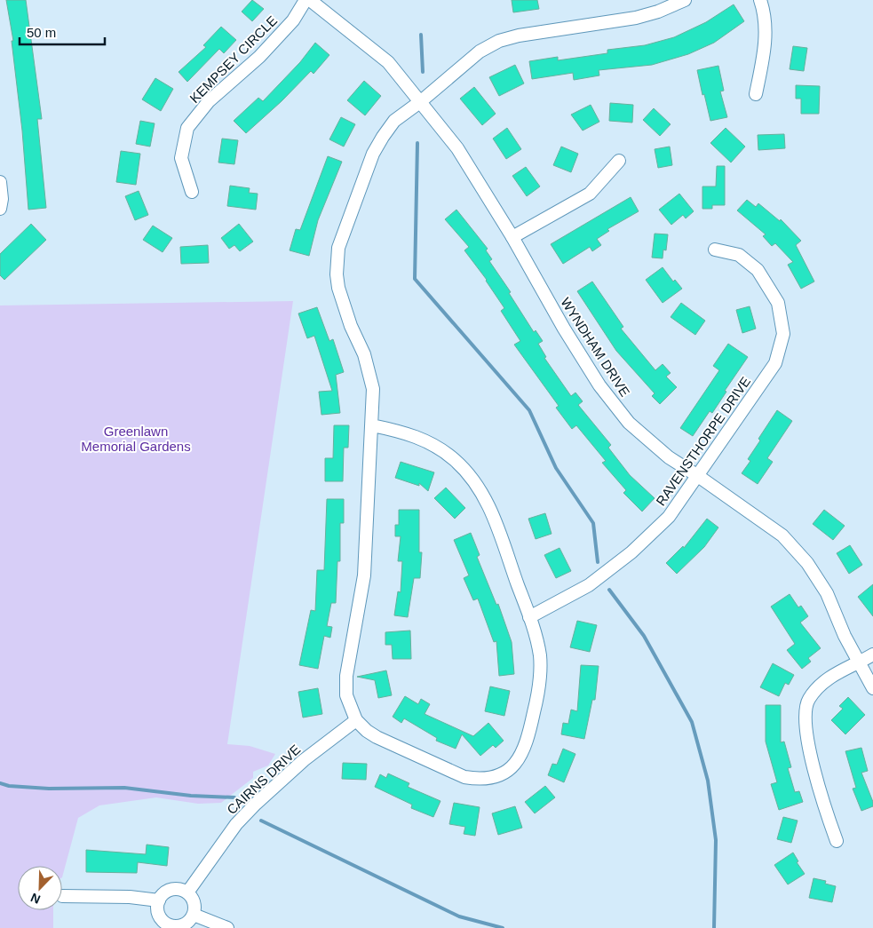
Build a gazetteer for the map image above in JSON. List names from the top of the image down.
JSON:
{
  "streets": {
    "street": [
      "KEMPSEY CIRCLE",
      "WYNDHAM DRIVE",
      "RAVENSTHORPE DRIVE",
      "CAIRNS DRIVE"
    ]
  },
  "crossings": [
    ["WYNDHAM DRIVE", "RAVENSTHORPE DRIVE"]
  ],
  "parks": ["Greenlawn Memorial Gardens"],
  "scale_bar": "50 m",
  "north": "bottom left"
}
